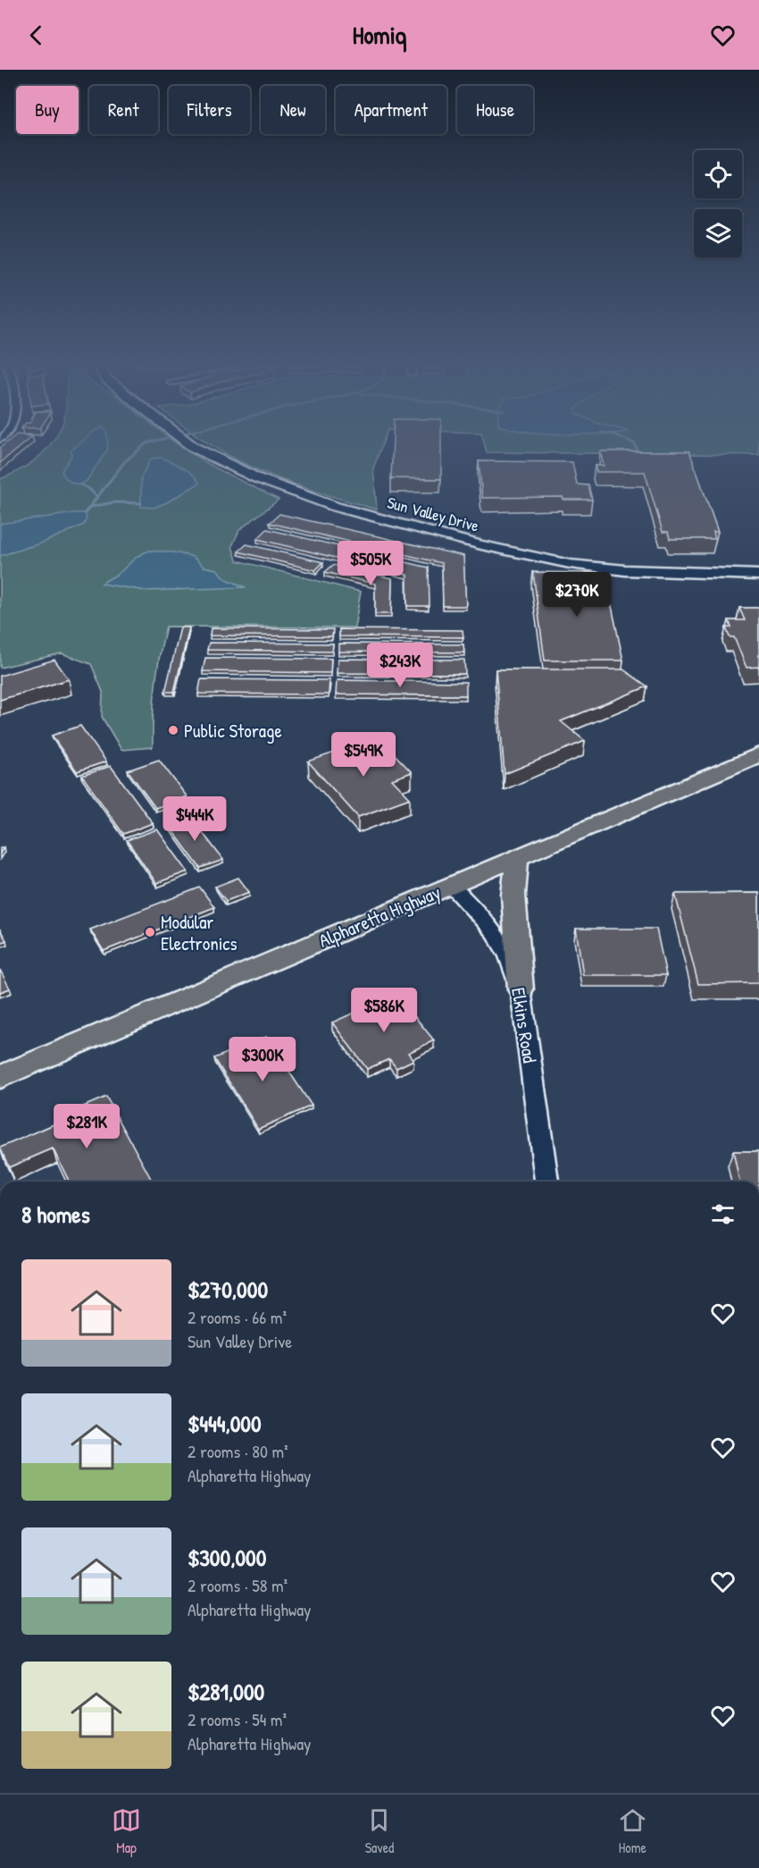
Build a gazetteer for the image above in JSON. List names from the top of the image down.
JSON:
{
  "streets": {
    "highway": ["Alpharetta Highway"],
    "street": ["Sun Valley Drive", "Elkins Road"]
  },
  "crossings": [
    ["Alpharetta Highway", "Elkins Road"]
  ],
  "places": ["Public Storage", "Modular Electronics"],
  "page": {
    "header": "Homiq",
    "chip": [
      "Buy",
      "Rent",
      "Filters",
      "New",
      "Apartment",
      "House"
    ],
    "price": [
      "$505K",
      "$270K",
      "$243K",
      "$549K",
      "$444K",
      "$586K",
      "$300K",
      "$281K"
    ],
    "heading": "8 homes",
    "list": [
      {
        "name": "$270,000",
        "note": "2 rooms · 66 m² · Sun Valley Drive"
      },
      {
        "name": "$444,000",
        "note": "2 rooms · 80 m² · Alpharetta Highway"
      },
      {
        "name": "$300,000",
        "note": "2 rooms · 58 m² · Alpharetta Highway"
      },
      {
        "name": "$281,000",
        "note": "2 rooms · 54 m² · Alpharetta Highway"
      }
    ],
    "tabs": ["Map", "Saved", "Home"]
  }
}
